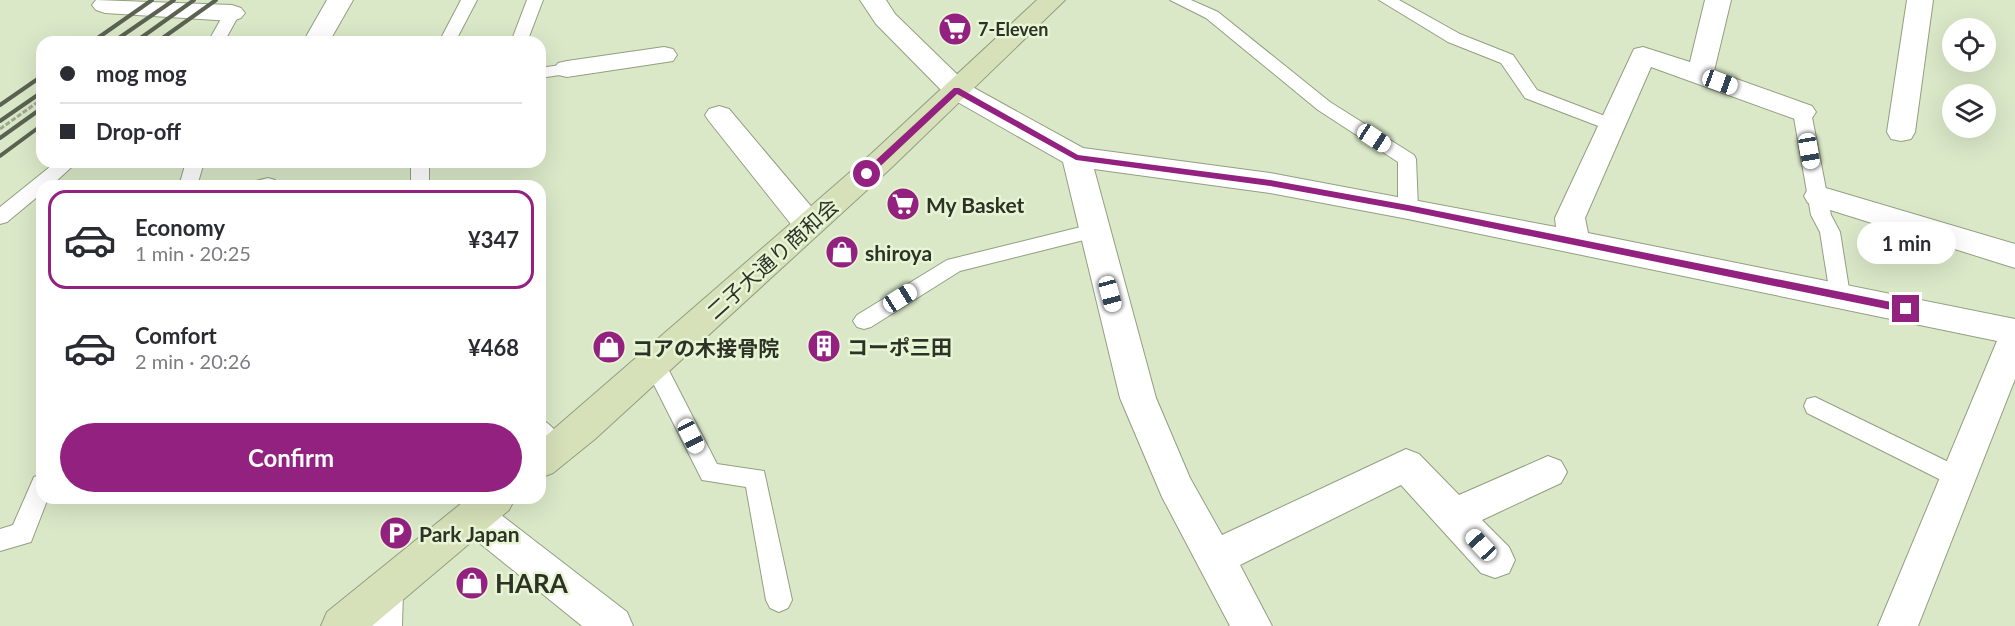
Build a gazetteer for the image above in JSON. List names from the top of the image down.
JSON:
{
  "streets": {
    "street": ["二子大通り商和会"]
  },
  "places": {
    "supermarket": ["7-Eleven", "My Basket"],
    "shop": ["shiroya", "コアの木接骨院", "HARA"],
    "building": ["コーポ三田"],
    "parking": ["Park Japan"]
  },
  "page": {
    "banner": ["mog mog", "Drop-off"],
    "list": [
      {
        "name": "Economy",
        "note": "1 min · 20:25",
        "value": "¥347"
      },
      {
        "name": "Comfort",
        "note": "2 min · 20:26",
        "value": "¥468"
      }
    ],
    "bubble": "1 min",
    "buttons": "Confirm"
  }
}
